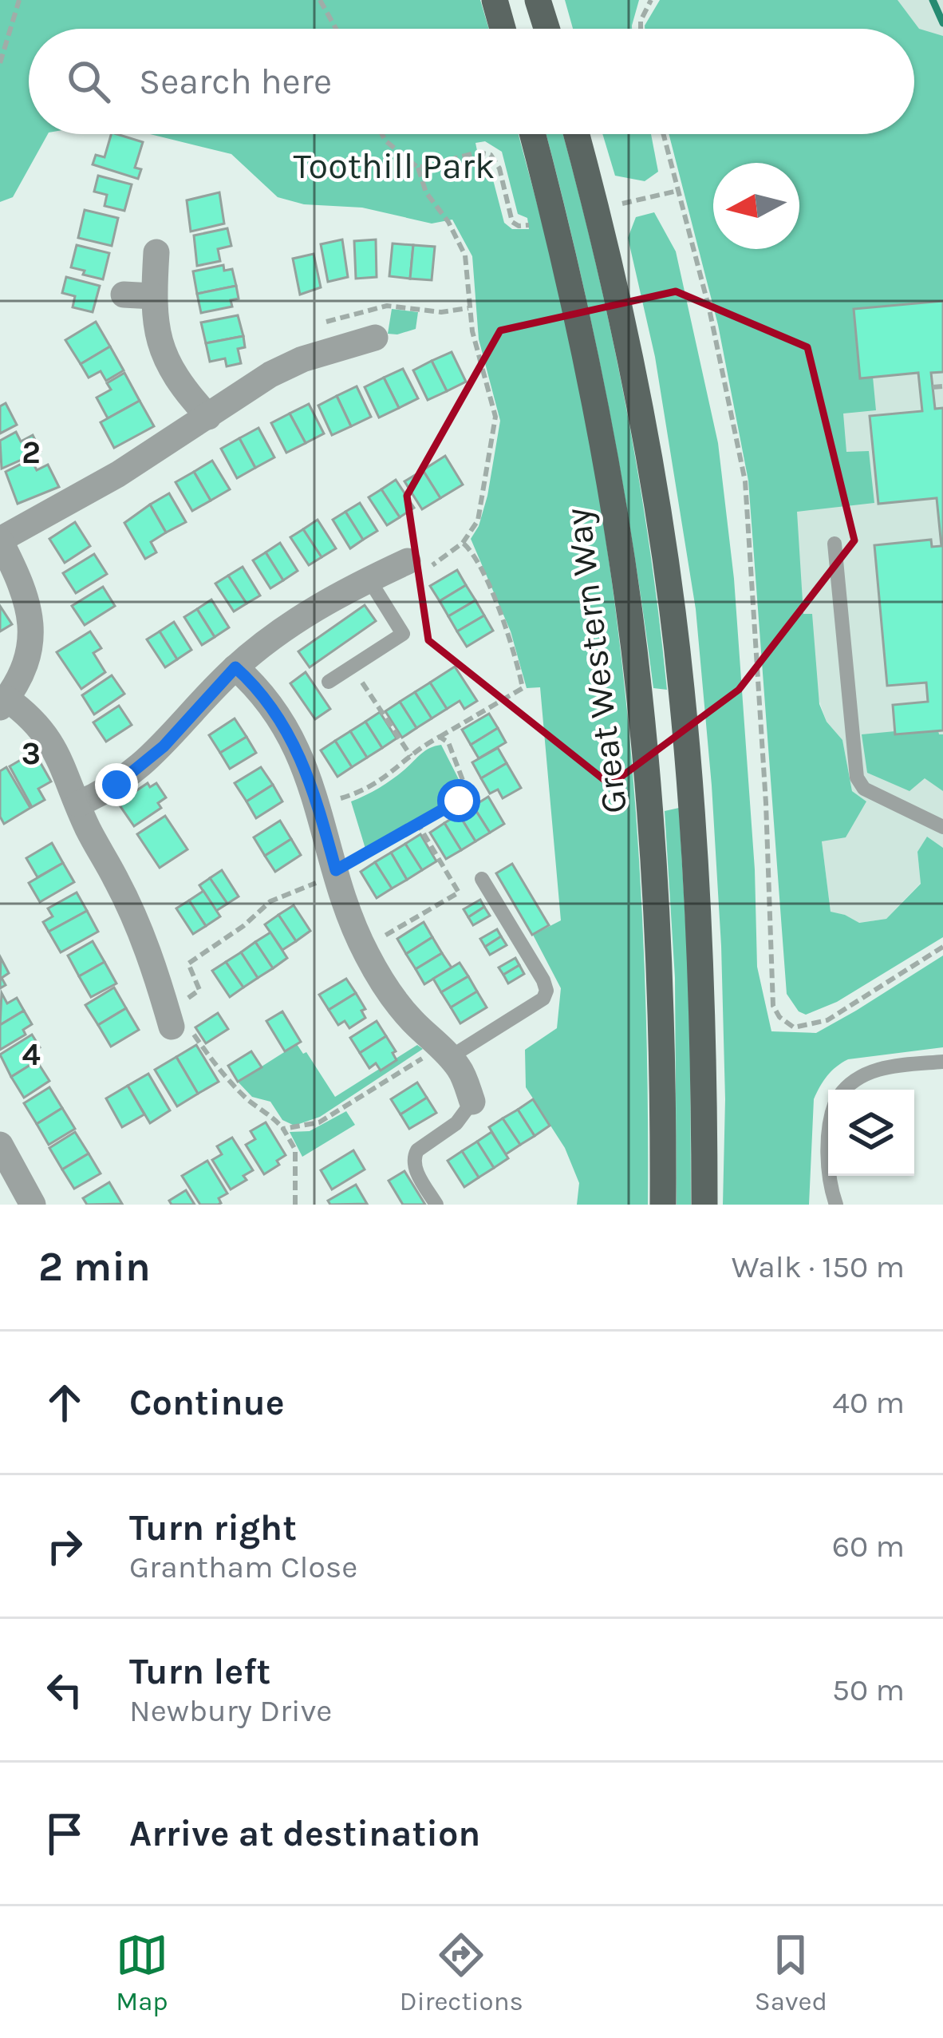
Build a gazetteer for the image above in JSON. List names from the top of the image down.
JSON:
{
  "streets": {
    "main road": ["Great Western Way"]
  },
  "parks": ["Toothill Park"],
  "north": "left",
  "page": {
    "search": "Search here",
    "heading": ["2 min", "Walk · 150 m"],
    "list": [
      ["Continue", "40 m"],
      ["Turn right", "Grantham Close", "60 m"],
      ["Turn left", "Newbury Drive", "50 m"],
      "Arrive at destination"
    ],
    "nav": ["Map", "Directions", "Saved"]
  },
  "grid": {
    "rows": ["2", "3", "4"]
  }
}
